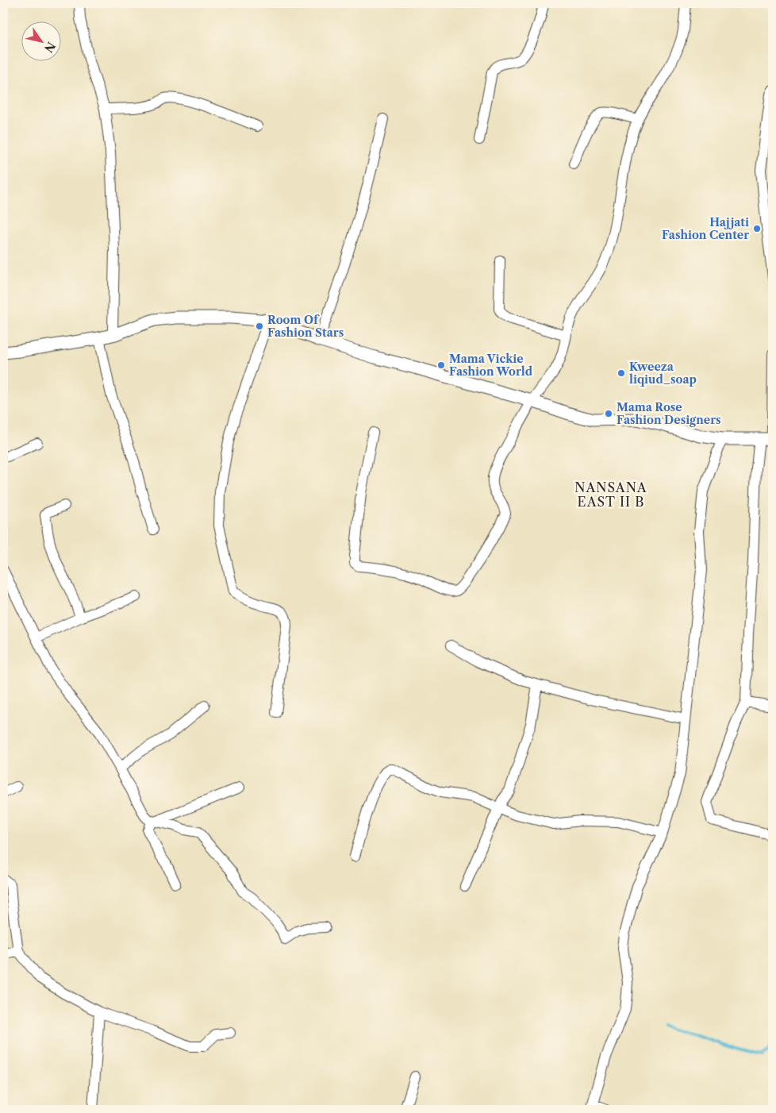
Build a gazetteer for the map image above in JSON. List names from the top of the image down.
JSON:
{
  "districts": ["NANSANA EAST II B"],
  "places": [
    "Hajjati Fashion Center",
    "Room Of Fashion Stars",
    "Mama Vickie Fashion World",
    "Kweeza liqiud_soap",
    "Mama Rose Fashion Designers"
  ],
  "north": "bottom right"
}
